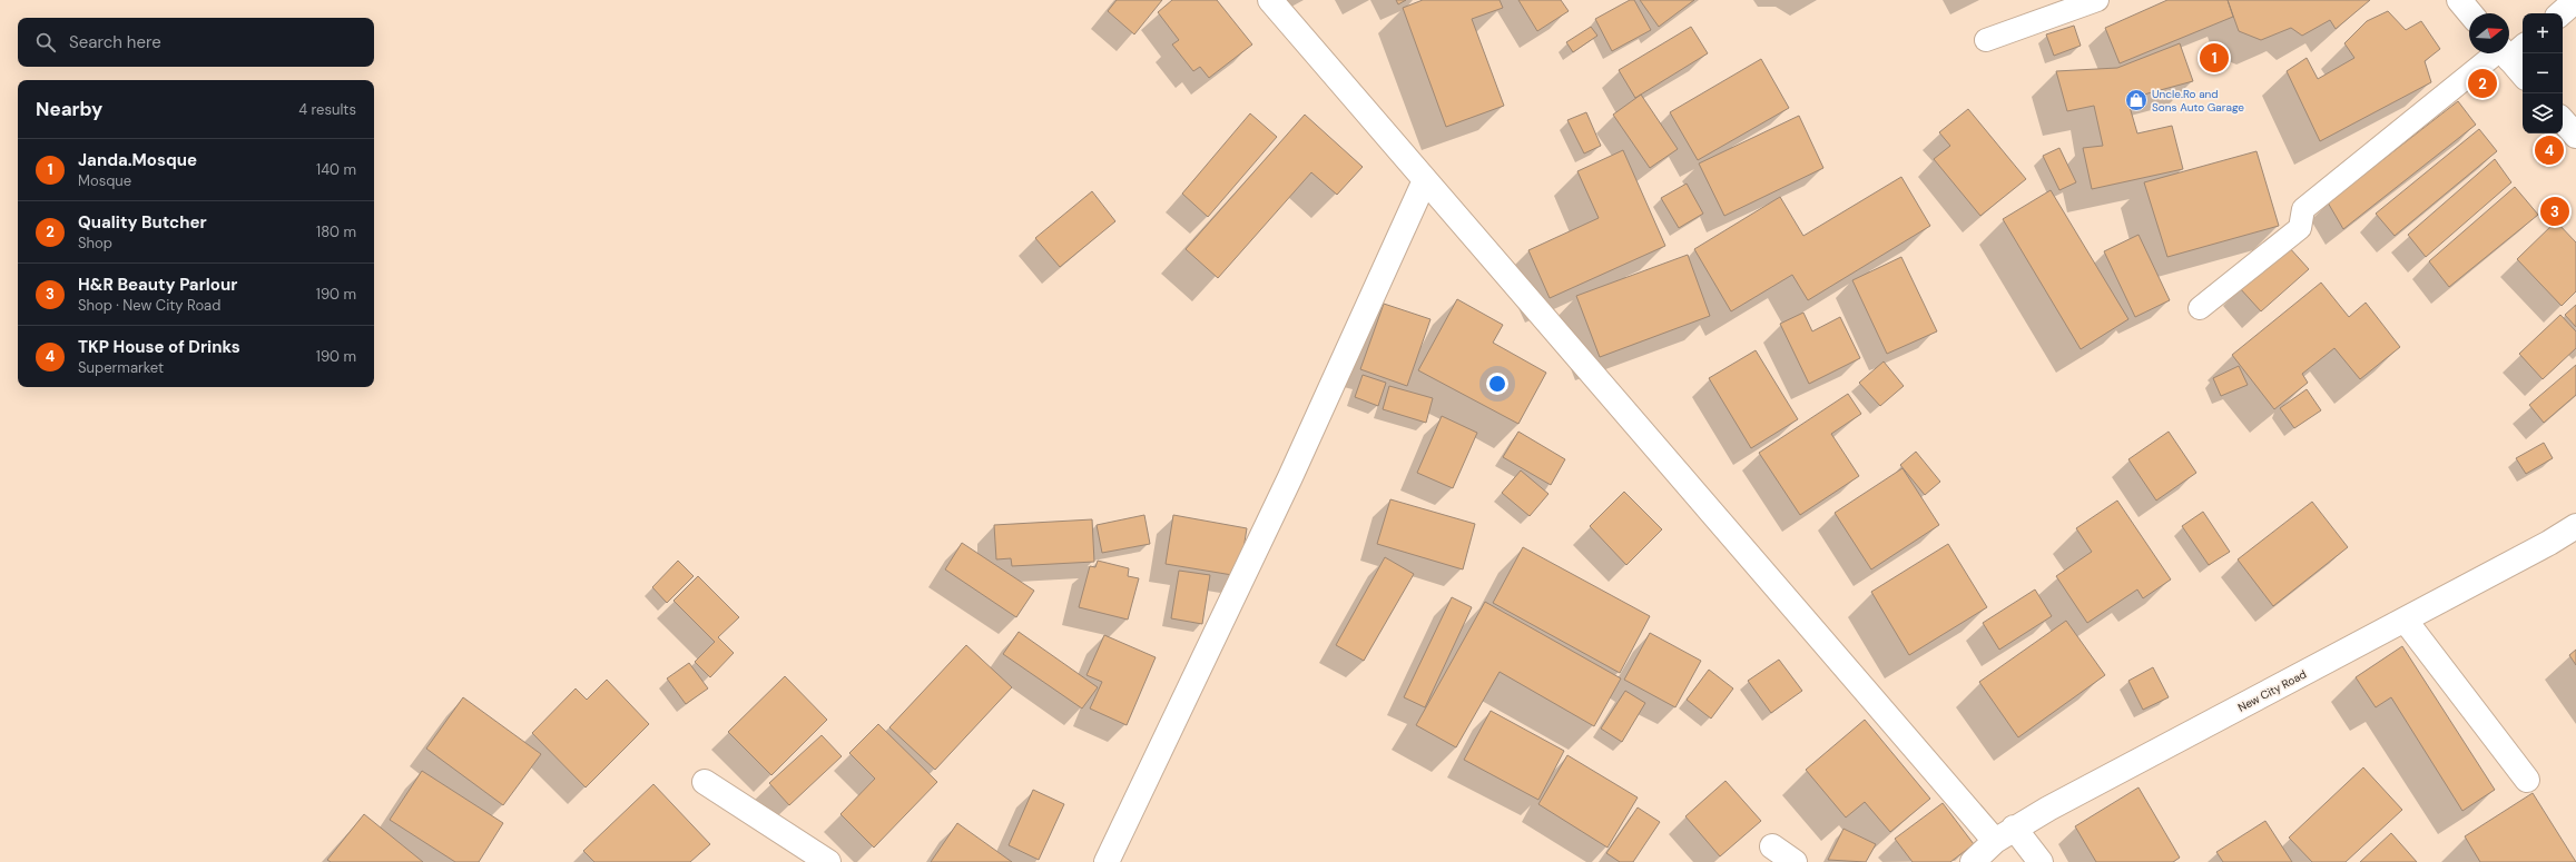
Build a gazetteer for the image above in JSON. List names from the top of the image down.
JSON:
{
  "streets": {
    "street": ["New City Road"]
  },
  "places": {
    "shop": ["Uncle.Ro and Sons Auto Garage"]
  },
  "north": "right",
  "page": {
    "map_buttons": ["+", "−"],
    "search": "Search here",
    "pins": [
      "1",
      "2",
      "4",
      "3"
    ],
    "heading": ["Nearby", "4 results"],
    "list": [
      {
        "mark": "1",
        "name": "Janda.Mosque",
        "note": "Mosque",
        "value": "140 m"
      },
      {
        "mark": "2",
        "name": "Quality Butcher",
        "note": "Shop",
        "value": "180 m"
      },
      {
        "mark": "3",
        "name": "H&R Beauty Parlour",
        "note": "Shop · New City Road",
        "value": "190 m"
      },
      {
        "mark": "4",
        "name": "TKP House of Drinks",
        "note": "Supermarket",
        "value": "190 m"
      }
    ]
  }
}
